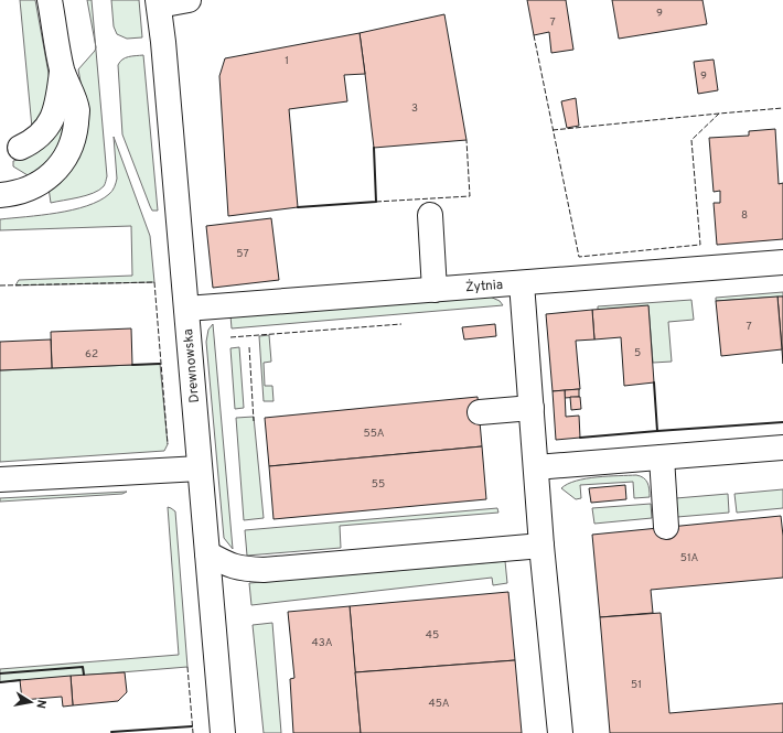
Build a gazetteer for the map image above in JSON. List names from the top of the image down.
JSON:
{
  "streets": {
    "main road": ["Żytnia", "Drewnowska"]
  },
  "crossings": [
    ["Żytnia", "Drewnowska"]
  ],
  "house_numbers": [
    "9",
    "7",
    "1",
    "9",
    "3",
    "8",
    "57",
    "7",
    "5",
    "62",
    "55A",
    "55",
    "51A",
    "45",
    "43A",
    "51",
    "45A"
  ],
  "north": "right"
}
